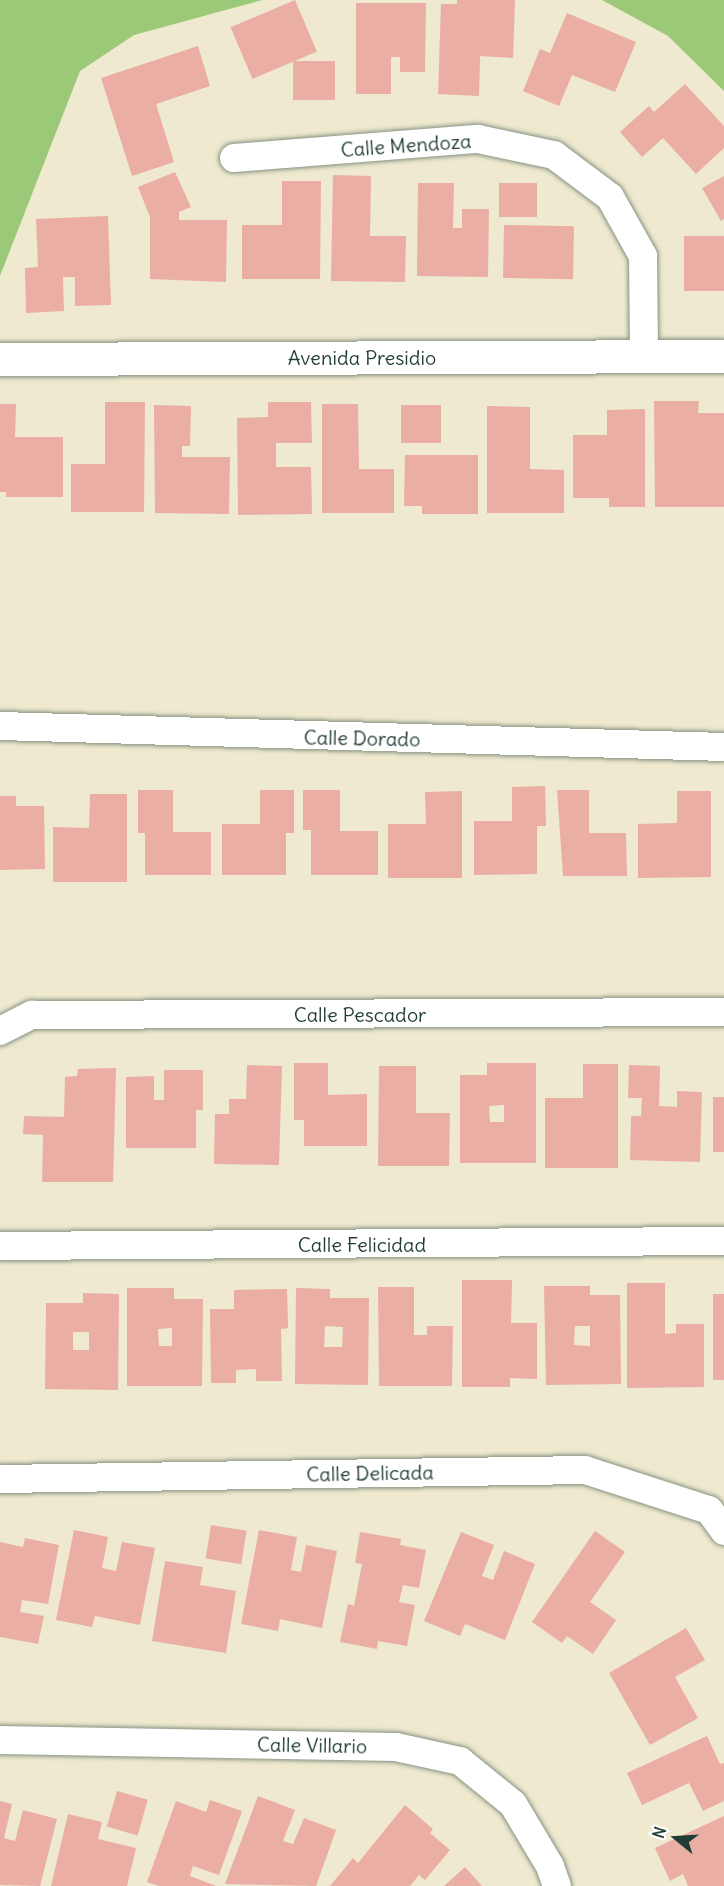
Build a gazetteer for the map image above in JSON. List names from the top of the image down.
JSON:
{
  "streets": {
    "street": [
      "Calle Mendoza",
      "Avenida Presidio",
      "Calle Dorado",
      "Calle Pescador",
      "Calle Felicidad",
      "Calle Delicada",
      "Calle Villario"
    ]
  },
  "crossings": [
    ["Calle Mendoza", "Avenida Presidio"]
  ],
  "north": "left"
}
